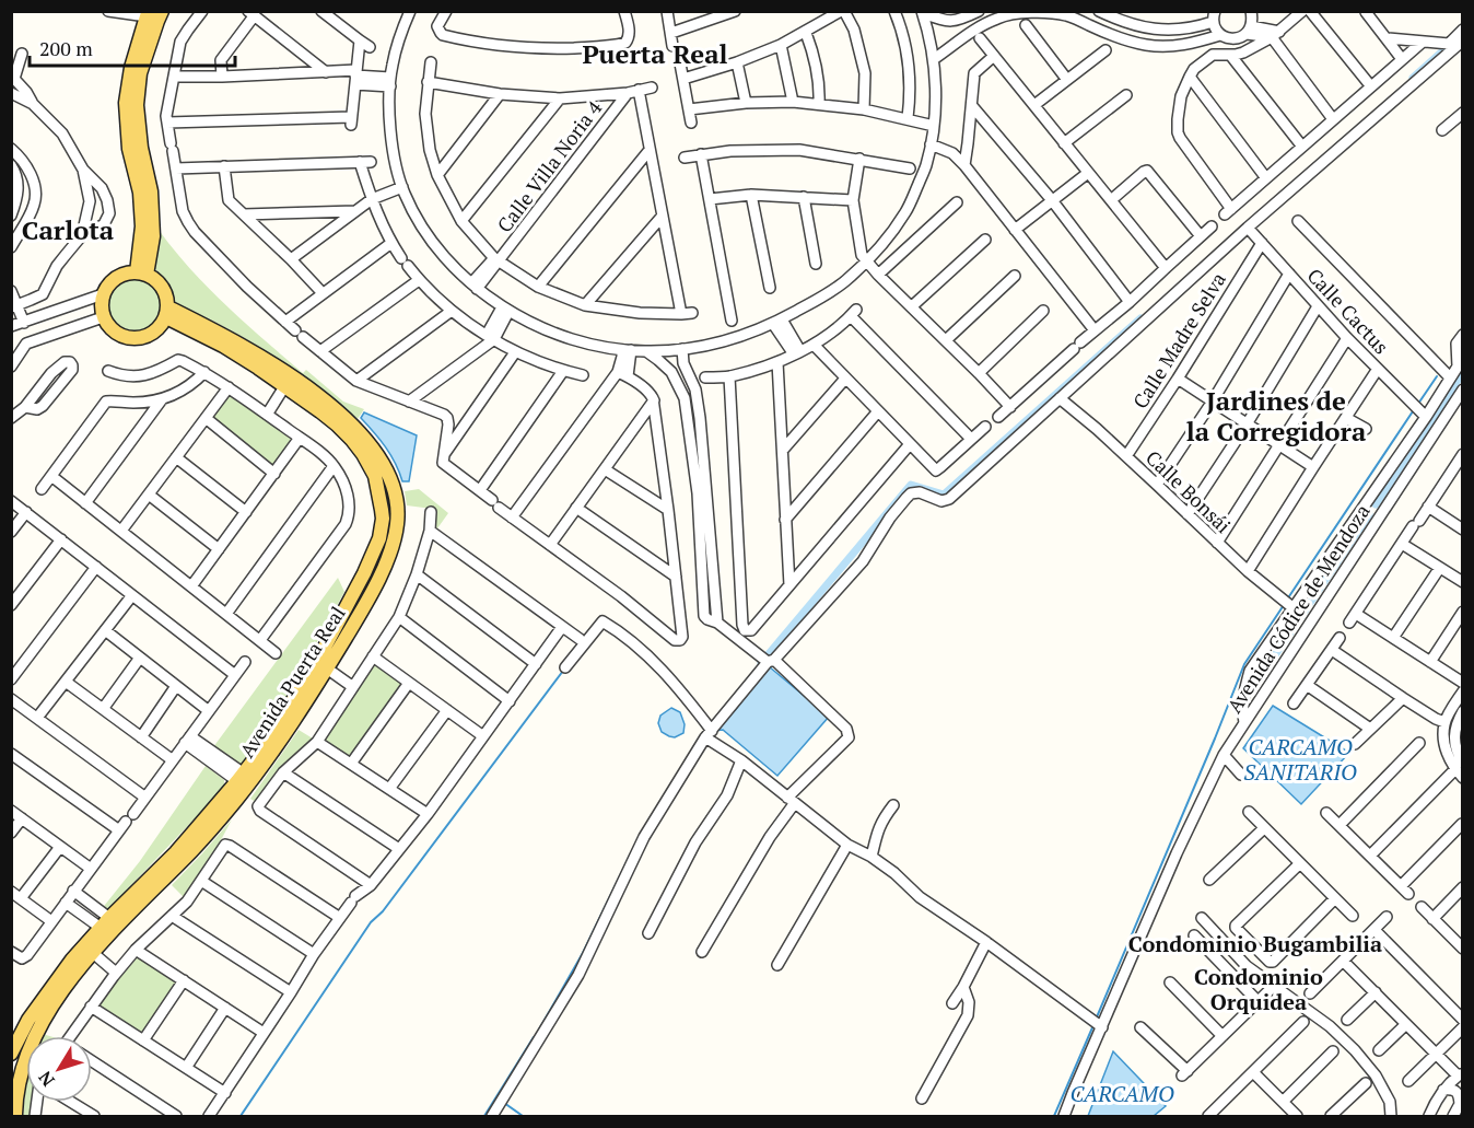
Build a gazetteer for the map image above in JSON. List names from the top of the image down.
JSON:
{
  "streets": {
    "main road": ["Avenida Puerta Real"],
    "street": [
      "Calle Villa Noria 4",
      "Calle Cactus",
      "Calle Madre Selva",
      "Calle Bonsái",
      "Avenida Códice de Mendoza"
    ]
  },
  "crossings": [
    ["Calle Cactus", "Calle Madre Selva"],
    ["Calle Madre Selva", "Calle Bonsái"]
  ],
  "districts": [
    "Puerta Real",
    "Carlota",
    "Jardines de la Corregidora",
    "Condominio Bugambilia",
    "Condominio Orquidea"
  ],
  "water": ["CARCAMO SANITARIO", "CARCAMO"],
  "scale_bar": "200 m",
  "north": "bottom left"
}
